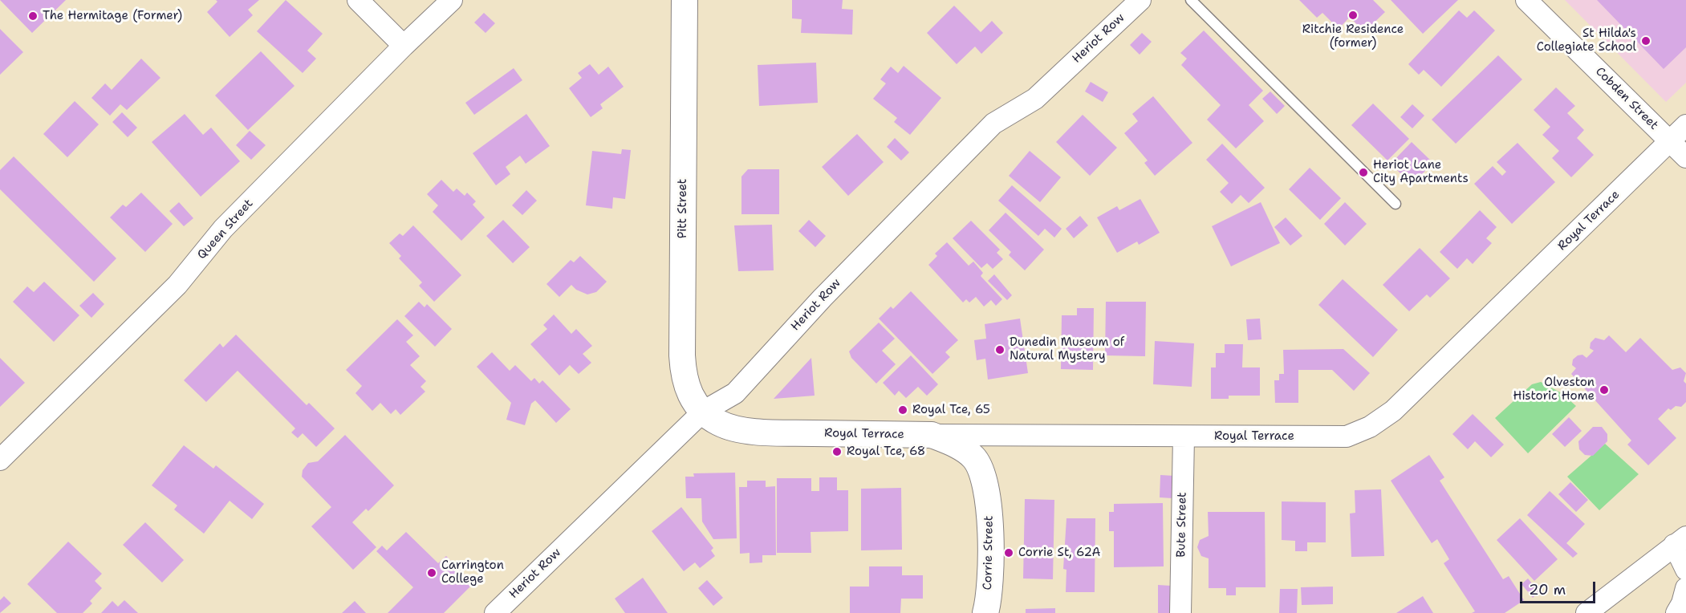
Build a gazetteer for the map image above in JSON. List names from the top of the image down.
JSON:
{
  "streets": {
    "street": [
      "Heriot Row",
      "Cobden Street",
      "Pitt Street",
      "Royal Terrace",
      "Queen Street",
      "Bute Street",
      "Corrie Street"
    ]
  },
  "crossings": [
    ["Heriot Row", "Pitt Street"],
    ["Heriot Row", "Royal Terrace"],
    ["Cobden Street", "Royal Terrace"],
    ["Pitt Street", "Royal Terrace"],
    ["Royal Terrace", "Bute Street"],
    ["Royal Terrace", "Corrie Street"]
  ],
  "places": [
    "Ritchie Residence (former)",
    "The Hermitage (Former)",
    "St Hilda's Collegiate School",
    "Heriot Lane City Apartments",
    "Dunedin Museum of Natural Mystery",
    "Olveston Historic Home",
    "Royal Tce, 65",
    "Royal Tce, 68",
    "Corrie St, 62A",
    "Carrington College"
  ],
  "scale_bar": "20 m"
}
